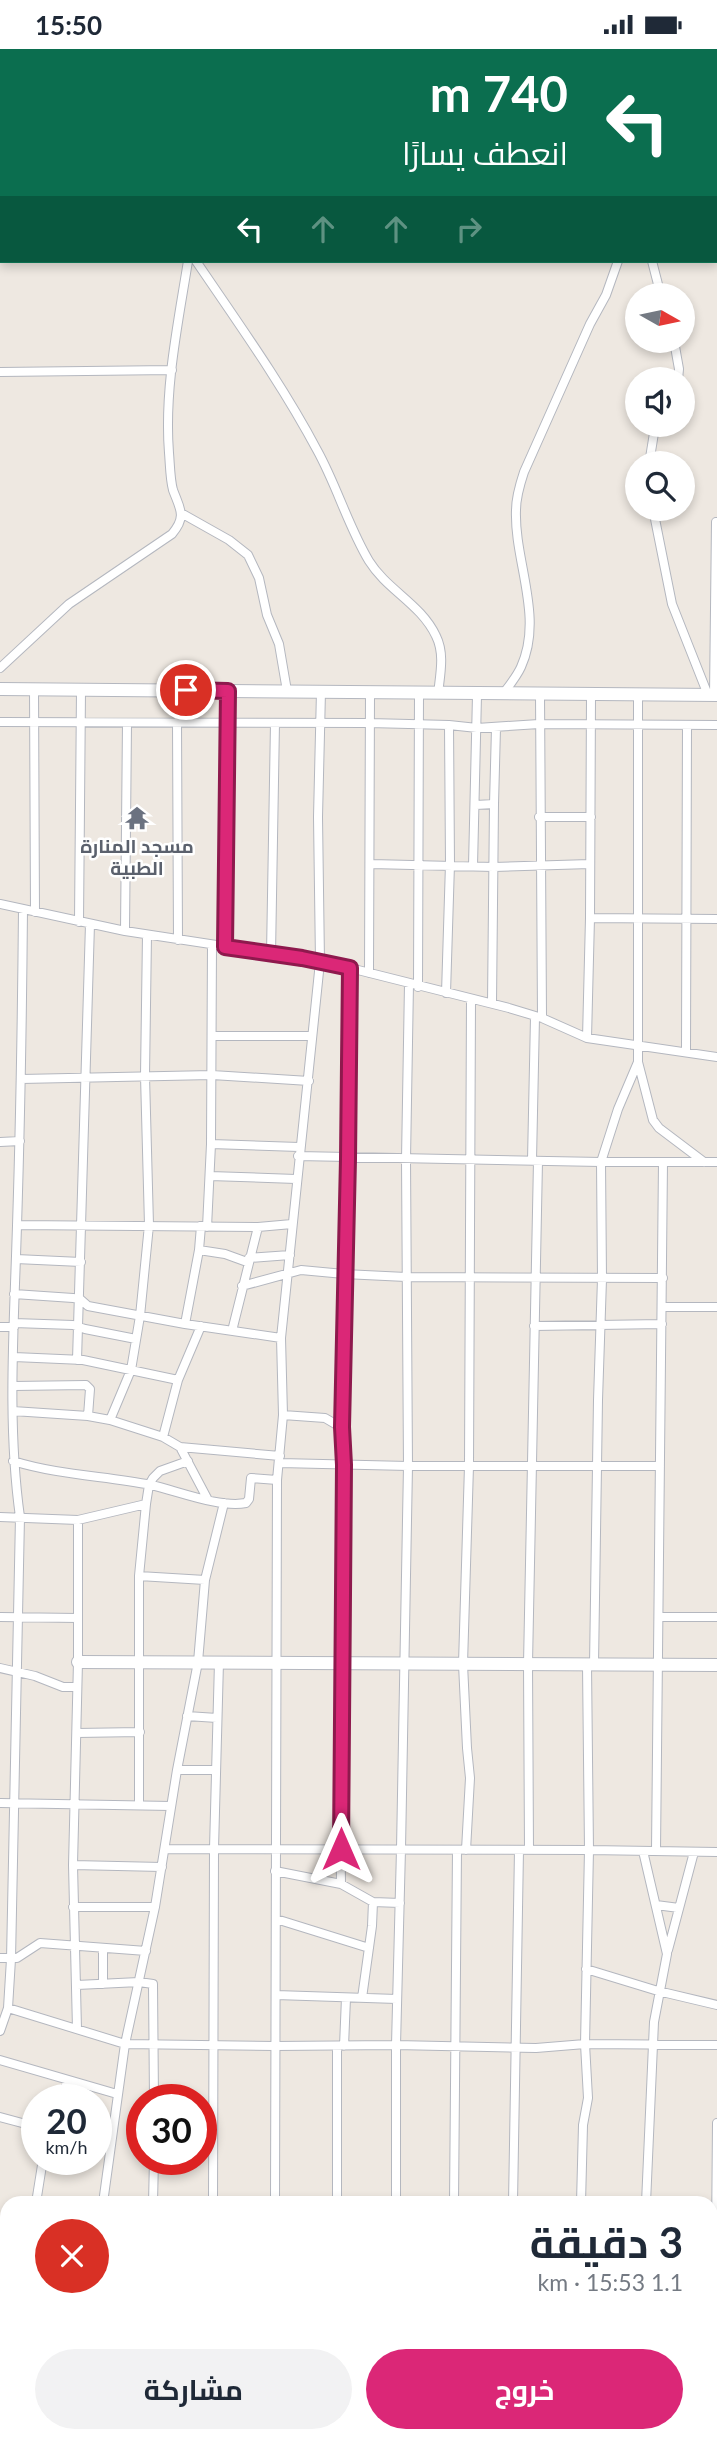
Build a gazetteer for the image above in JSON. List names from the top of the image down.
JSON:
{
  "places": {
    "temple": ["مسجد المنارة الطبية"]
  },
  "north": "right",
  "page": {
    "status": "15:50",
    "turn": ["740 m", "انعطف يسارًا"],
    "speed": "20 km/h",
    "limit": "30",
    "heading": ["3 دقيقة", "1.1 km · 15:53"],
    "buttons": ["خروج", "مشاركة"]
  }
}
